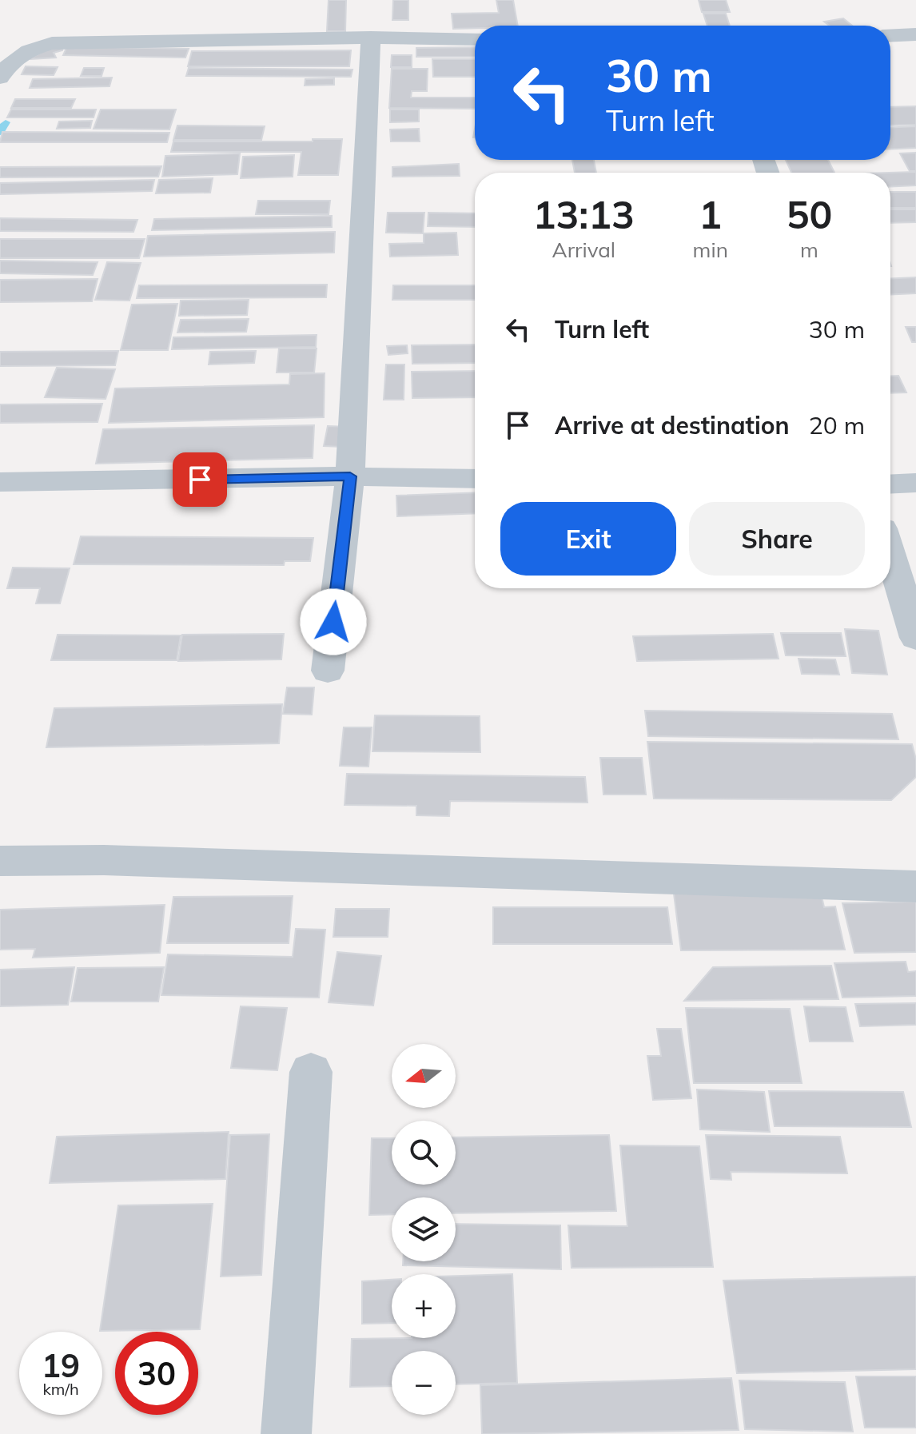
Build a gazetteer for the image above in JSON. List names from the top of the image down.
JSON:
{
  "north": "left",
  "page": {
    "turn": ["30 m", "Turn left"],
    "eta": [
      "13:13",
      "Arrival",
      "1",
      "min",
      "50",
      "m"
    ],
    "list": [
      {
        "name": "Turn left",
        "value": "30 m"
      },
      {
        "name": "Arrive at destination",
        "value": "20 m"
      }
    ],
    "buttons": ["Exit", "Share"],
    "map_buttons": ["+", "−"],
    "speed": "19 km/h",
    "limit": "30"
  }
}
